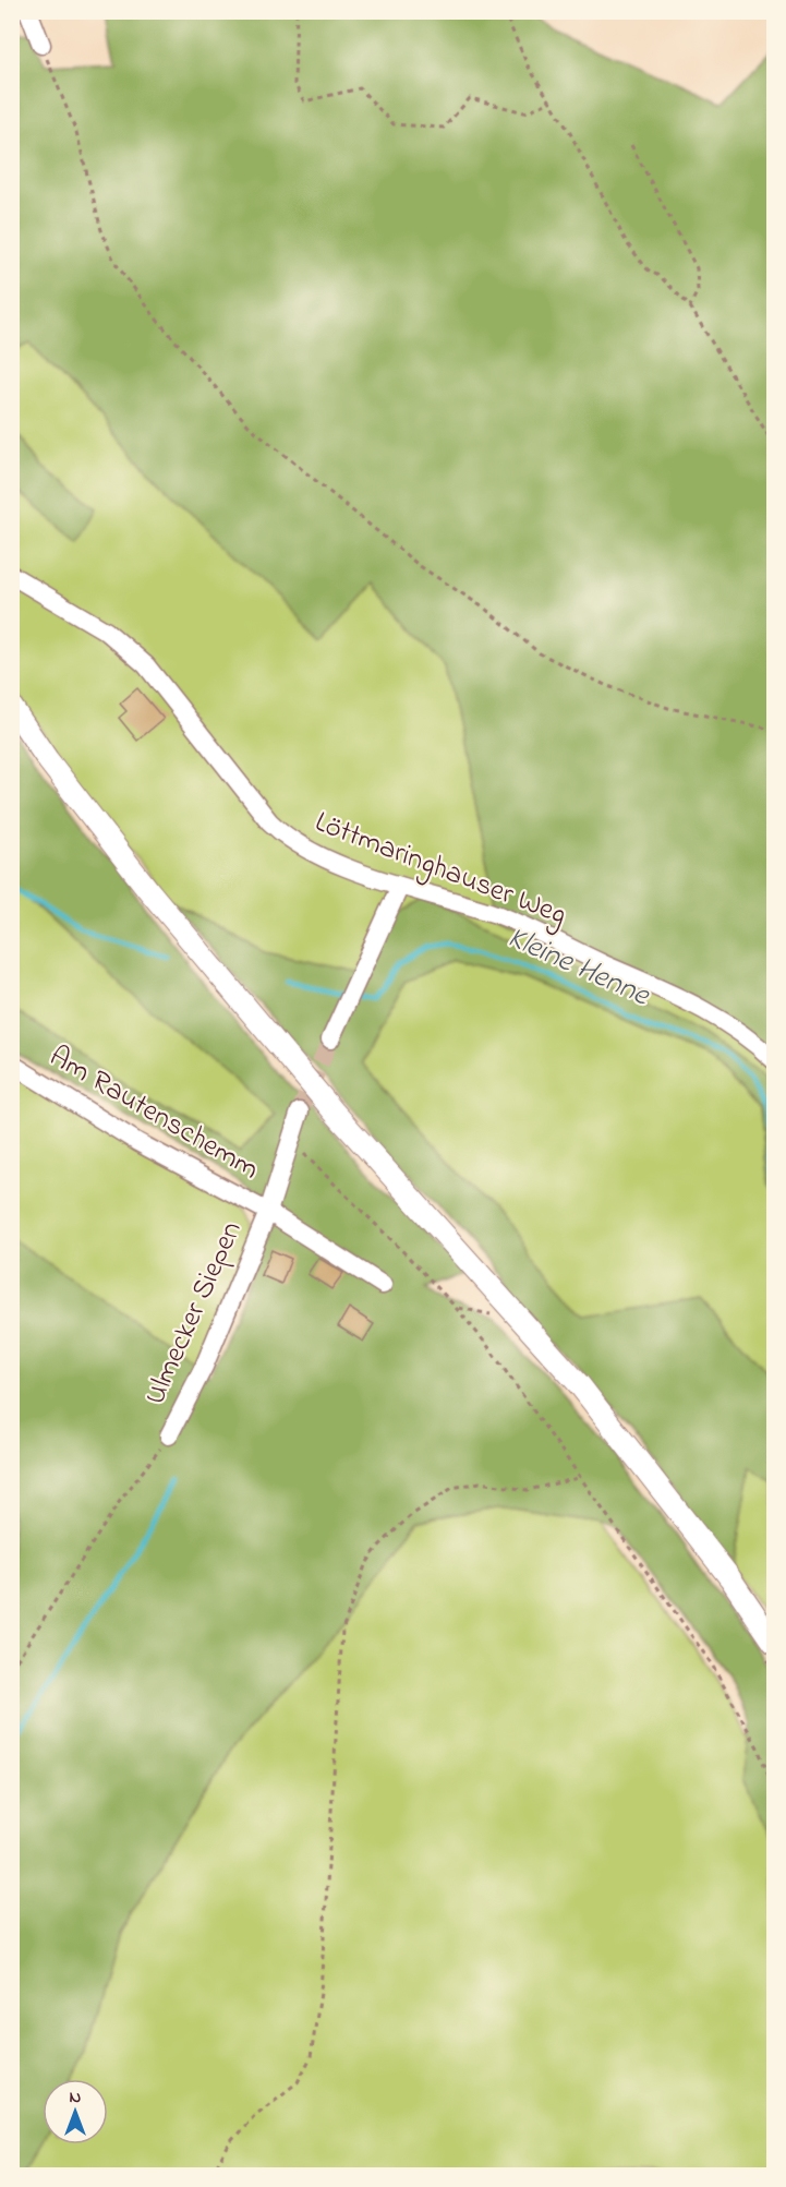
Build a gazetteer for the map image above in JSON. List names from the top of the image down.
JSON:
{
  "streets": {
    "street": ["Löttmaringhauser Weg", "Am Rautenschemm", "Ulmecker Siepen"]
  },
  "crossings": [
    ["Am Rautenschemm", "Ulmecker Siepen"]
  ],
  "water": ["Kleine Henne"],
  "north": "top"
}
